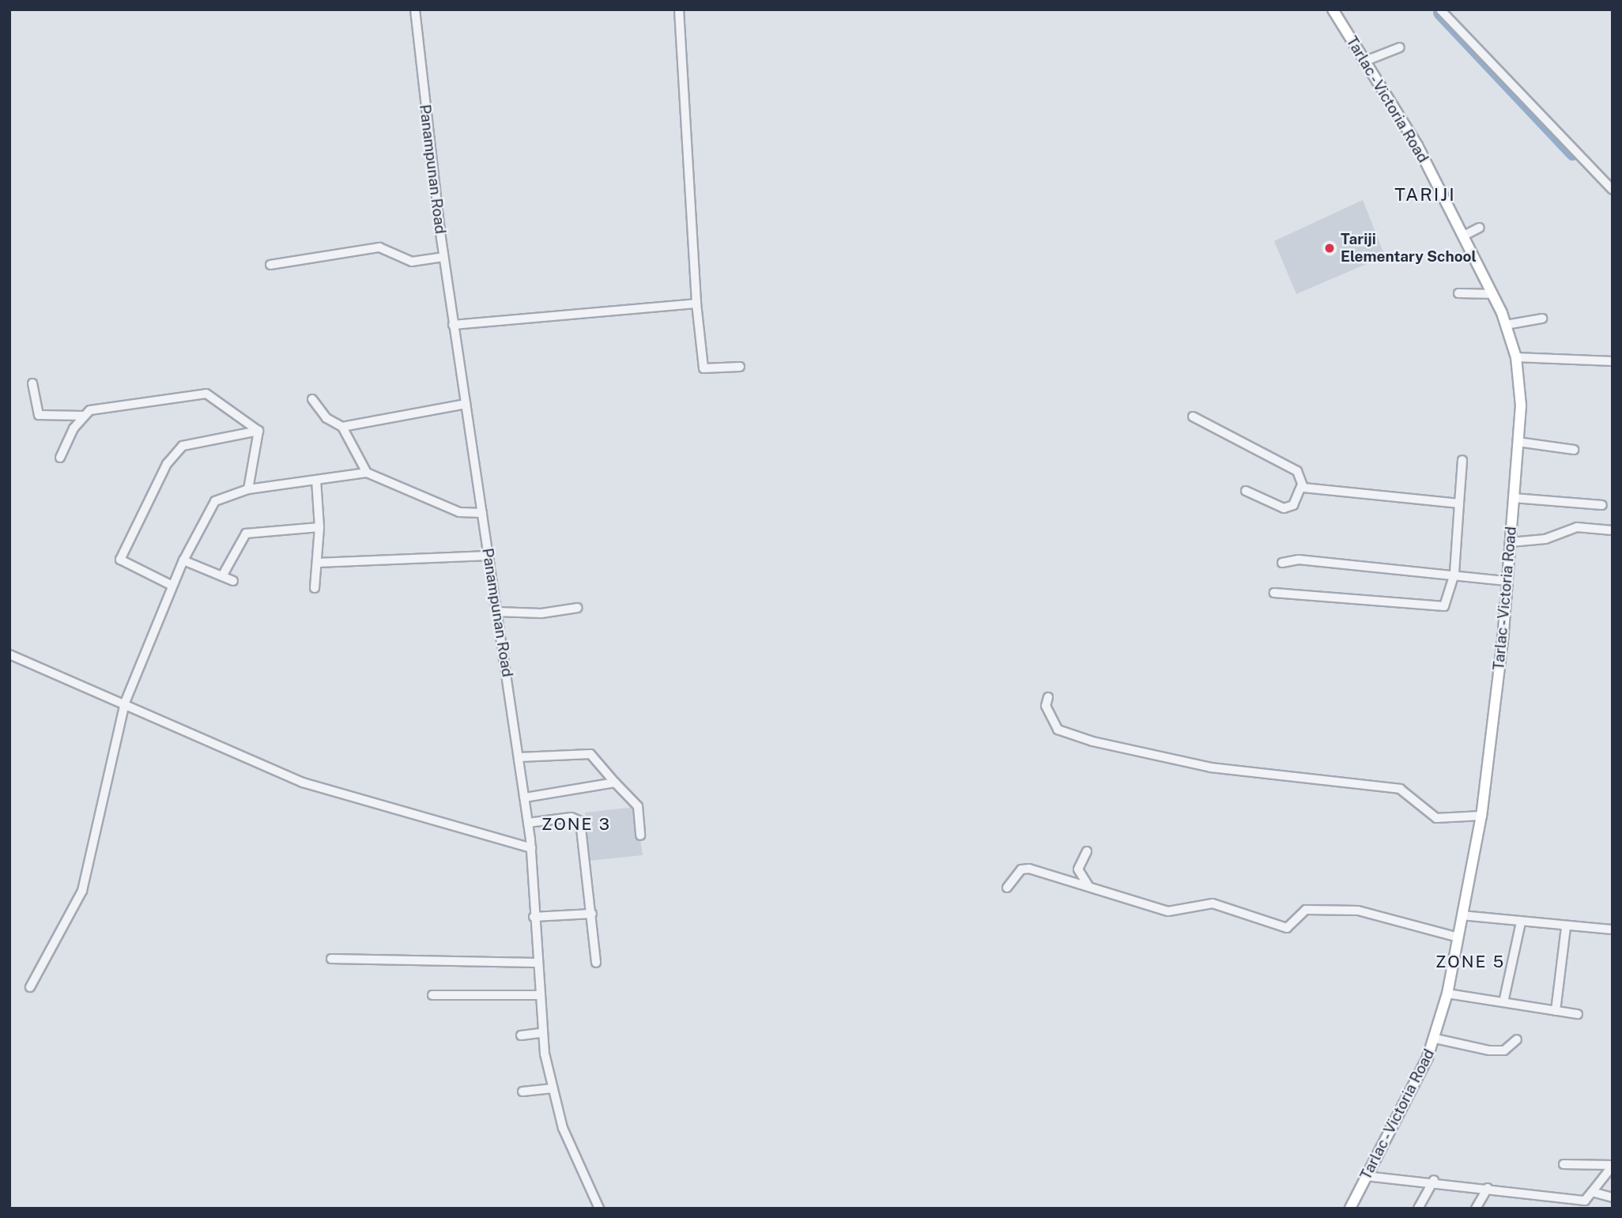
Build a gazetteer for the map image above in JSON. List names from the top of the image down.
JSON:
{
  "streets": {
    "main road": ["Tarlac - Victoria Road"],
    "street": ["Panampunan Road"]
  },
  "districts": ["TARIJI", "ZONE 3", "ZONE 5"],
  "places": ["Tariji Elementary School"]
}
